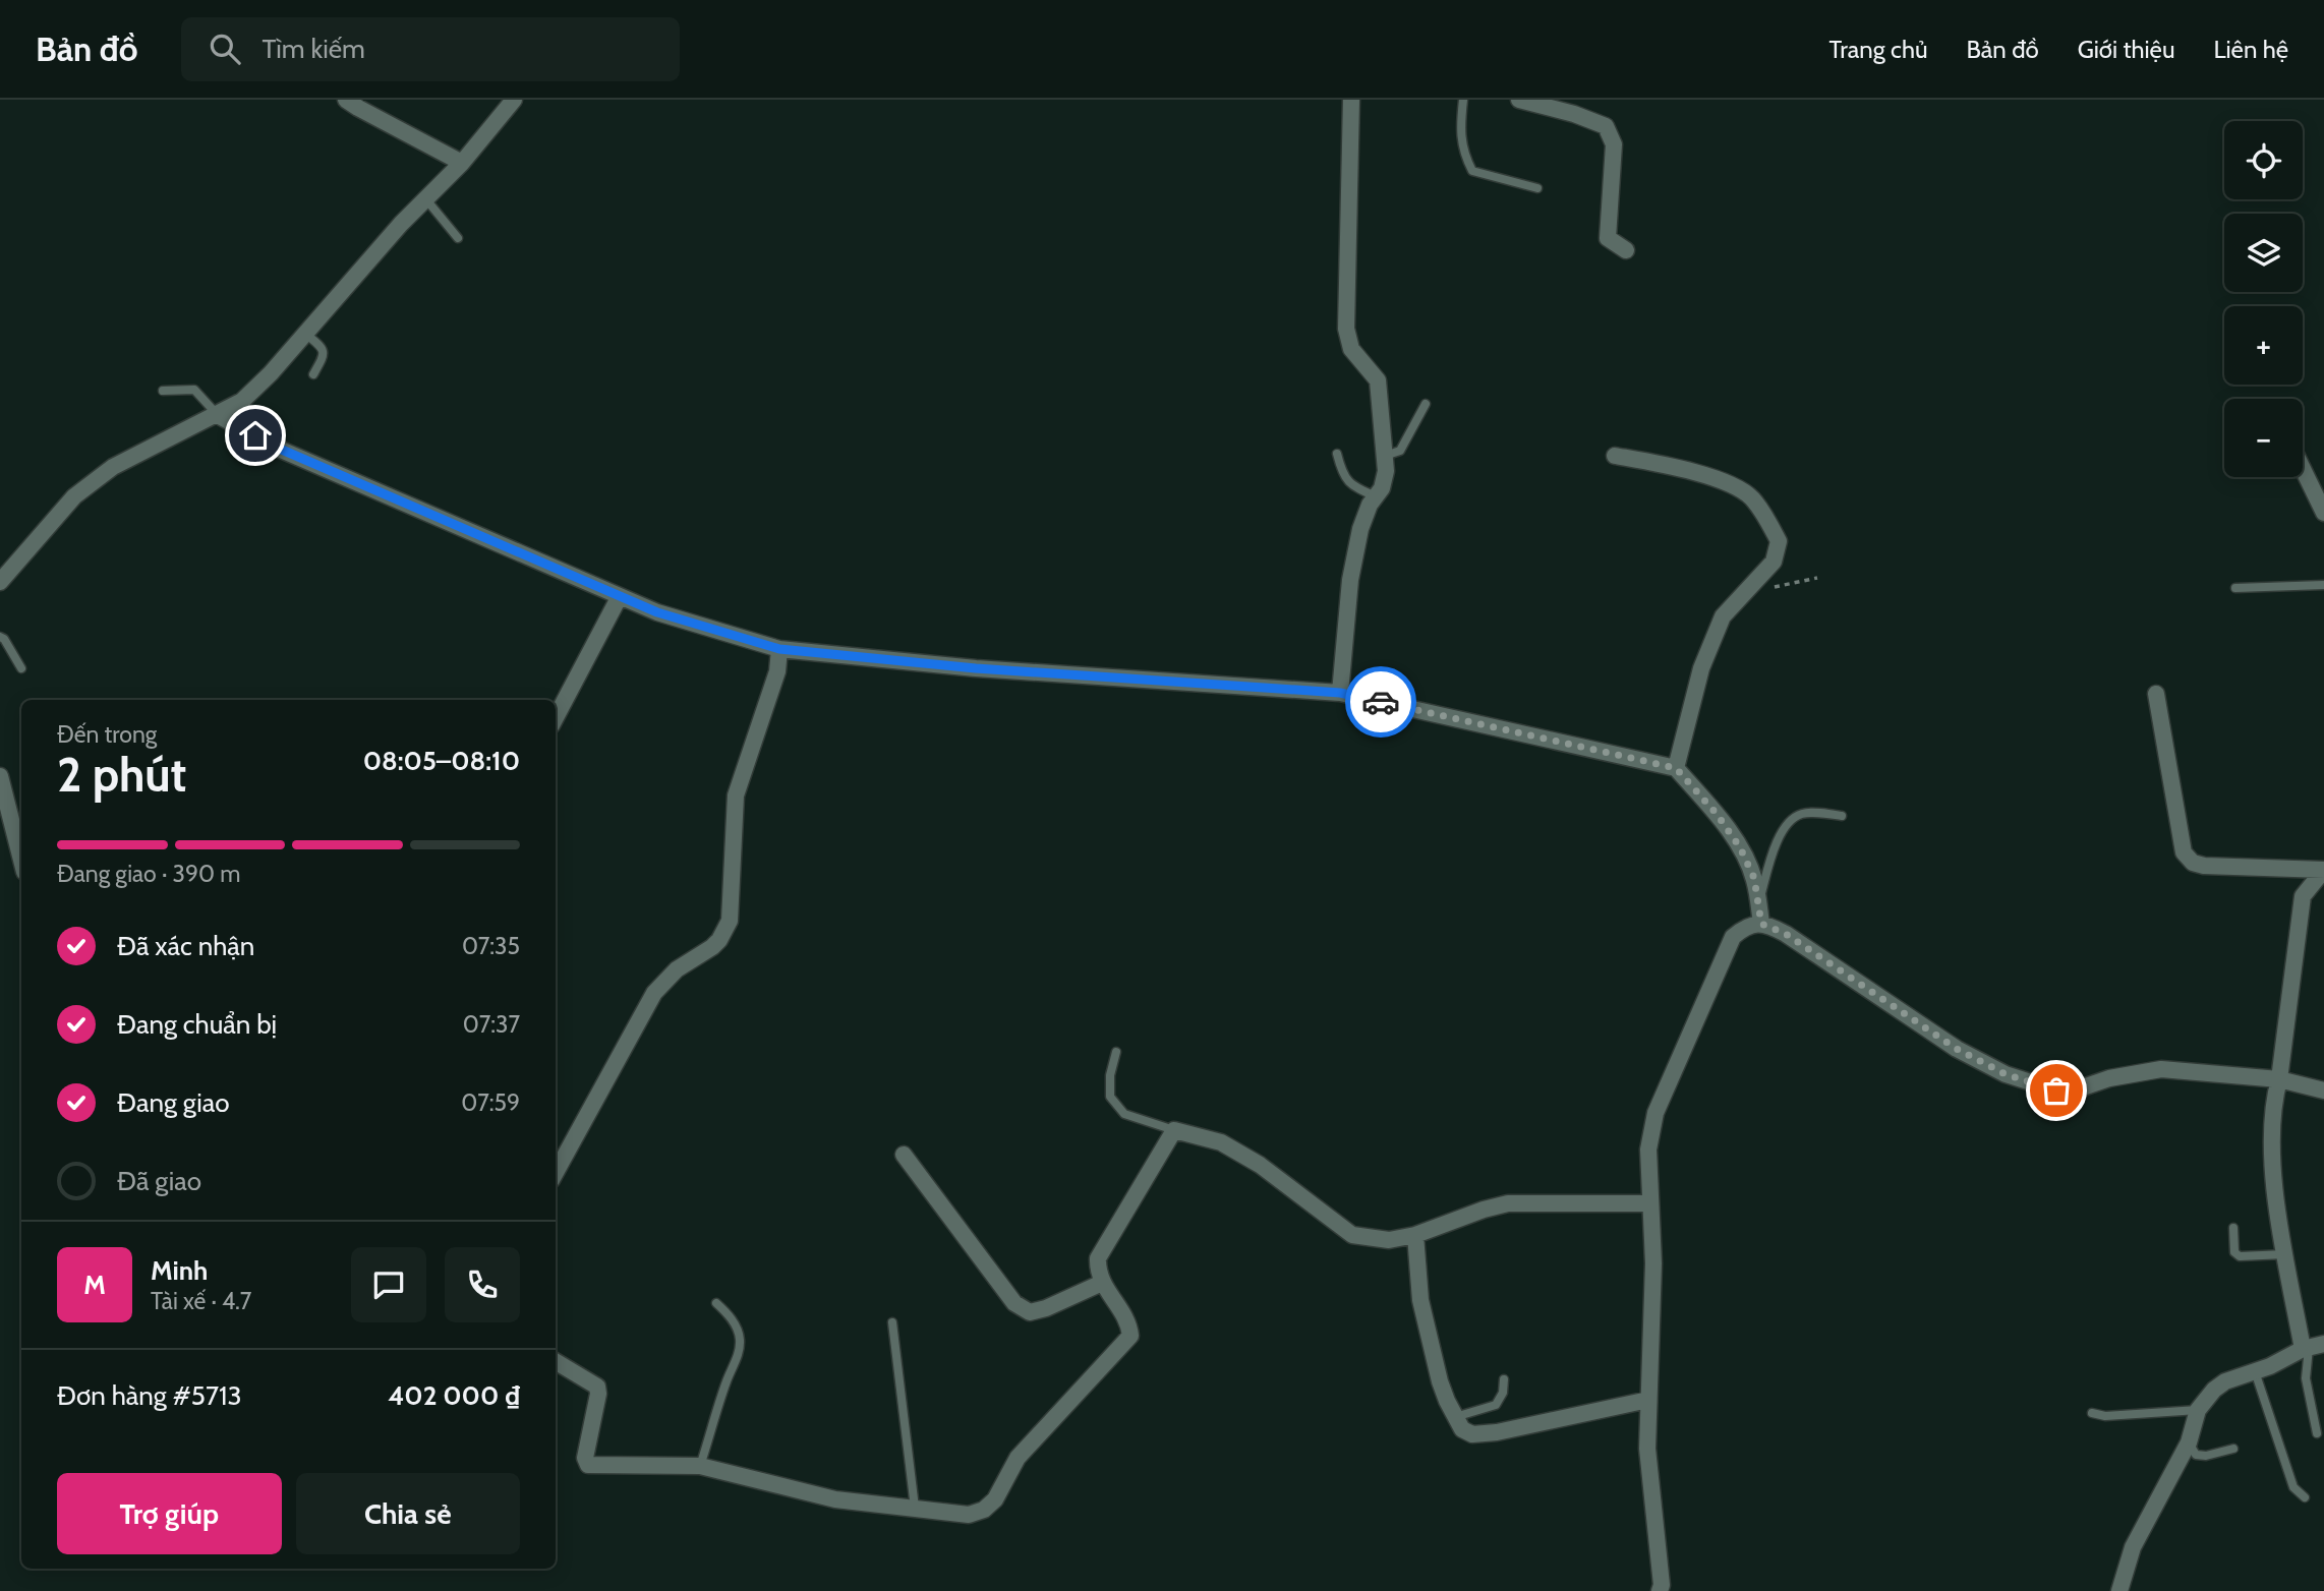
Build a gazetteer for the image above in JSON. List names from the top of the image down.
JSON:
{
  "page": {
    "header": "Bản đồ",
    "search": "Tìm kiếm",
    "nav": [
      "Trang chủ",
      "Bản đồ",
      "Giới thiệu",
      "Liên hệ"
    ],
    "map_buttons": ["+", "−"],
    "heading": ["2 phút", "Đến trong", "08:05–08:10"],
    "panel": [
      "Minh",
      "Tài xế · 4.7",
      "Đơn hàng #5713",
      "402 000 ₫"
    ],
    "bar": "Đang giao · 390 m",
    "list": [
      ["Đã xác nhận", "07:35"],
      ["Đang chuẩn bị", "07:37"],
      ["Đang giao", "07:59"],
      "Đã giao"
    ],
    "round": "M",
    "buttons": ["Trợ giúp", "Chia sẻ"]
  }
}
